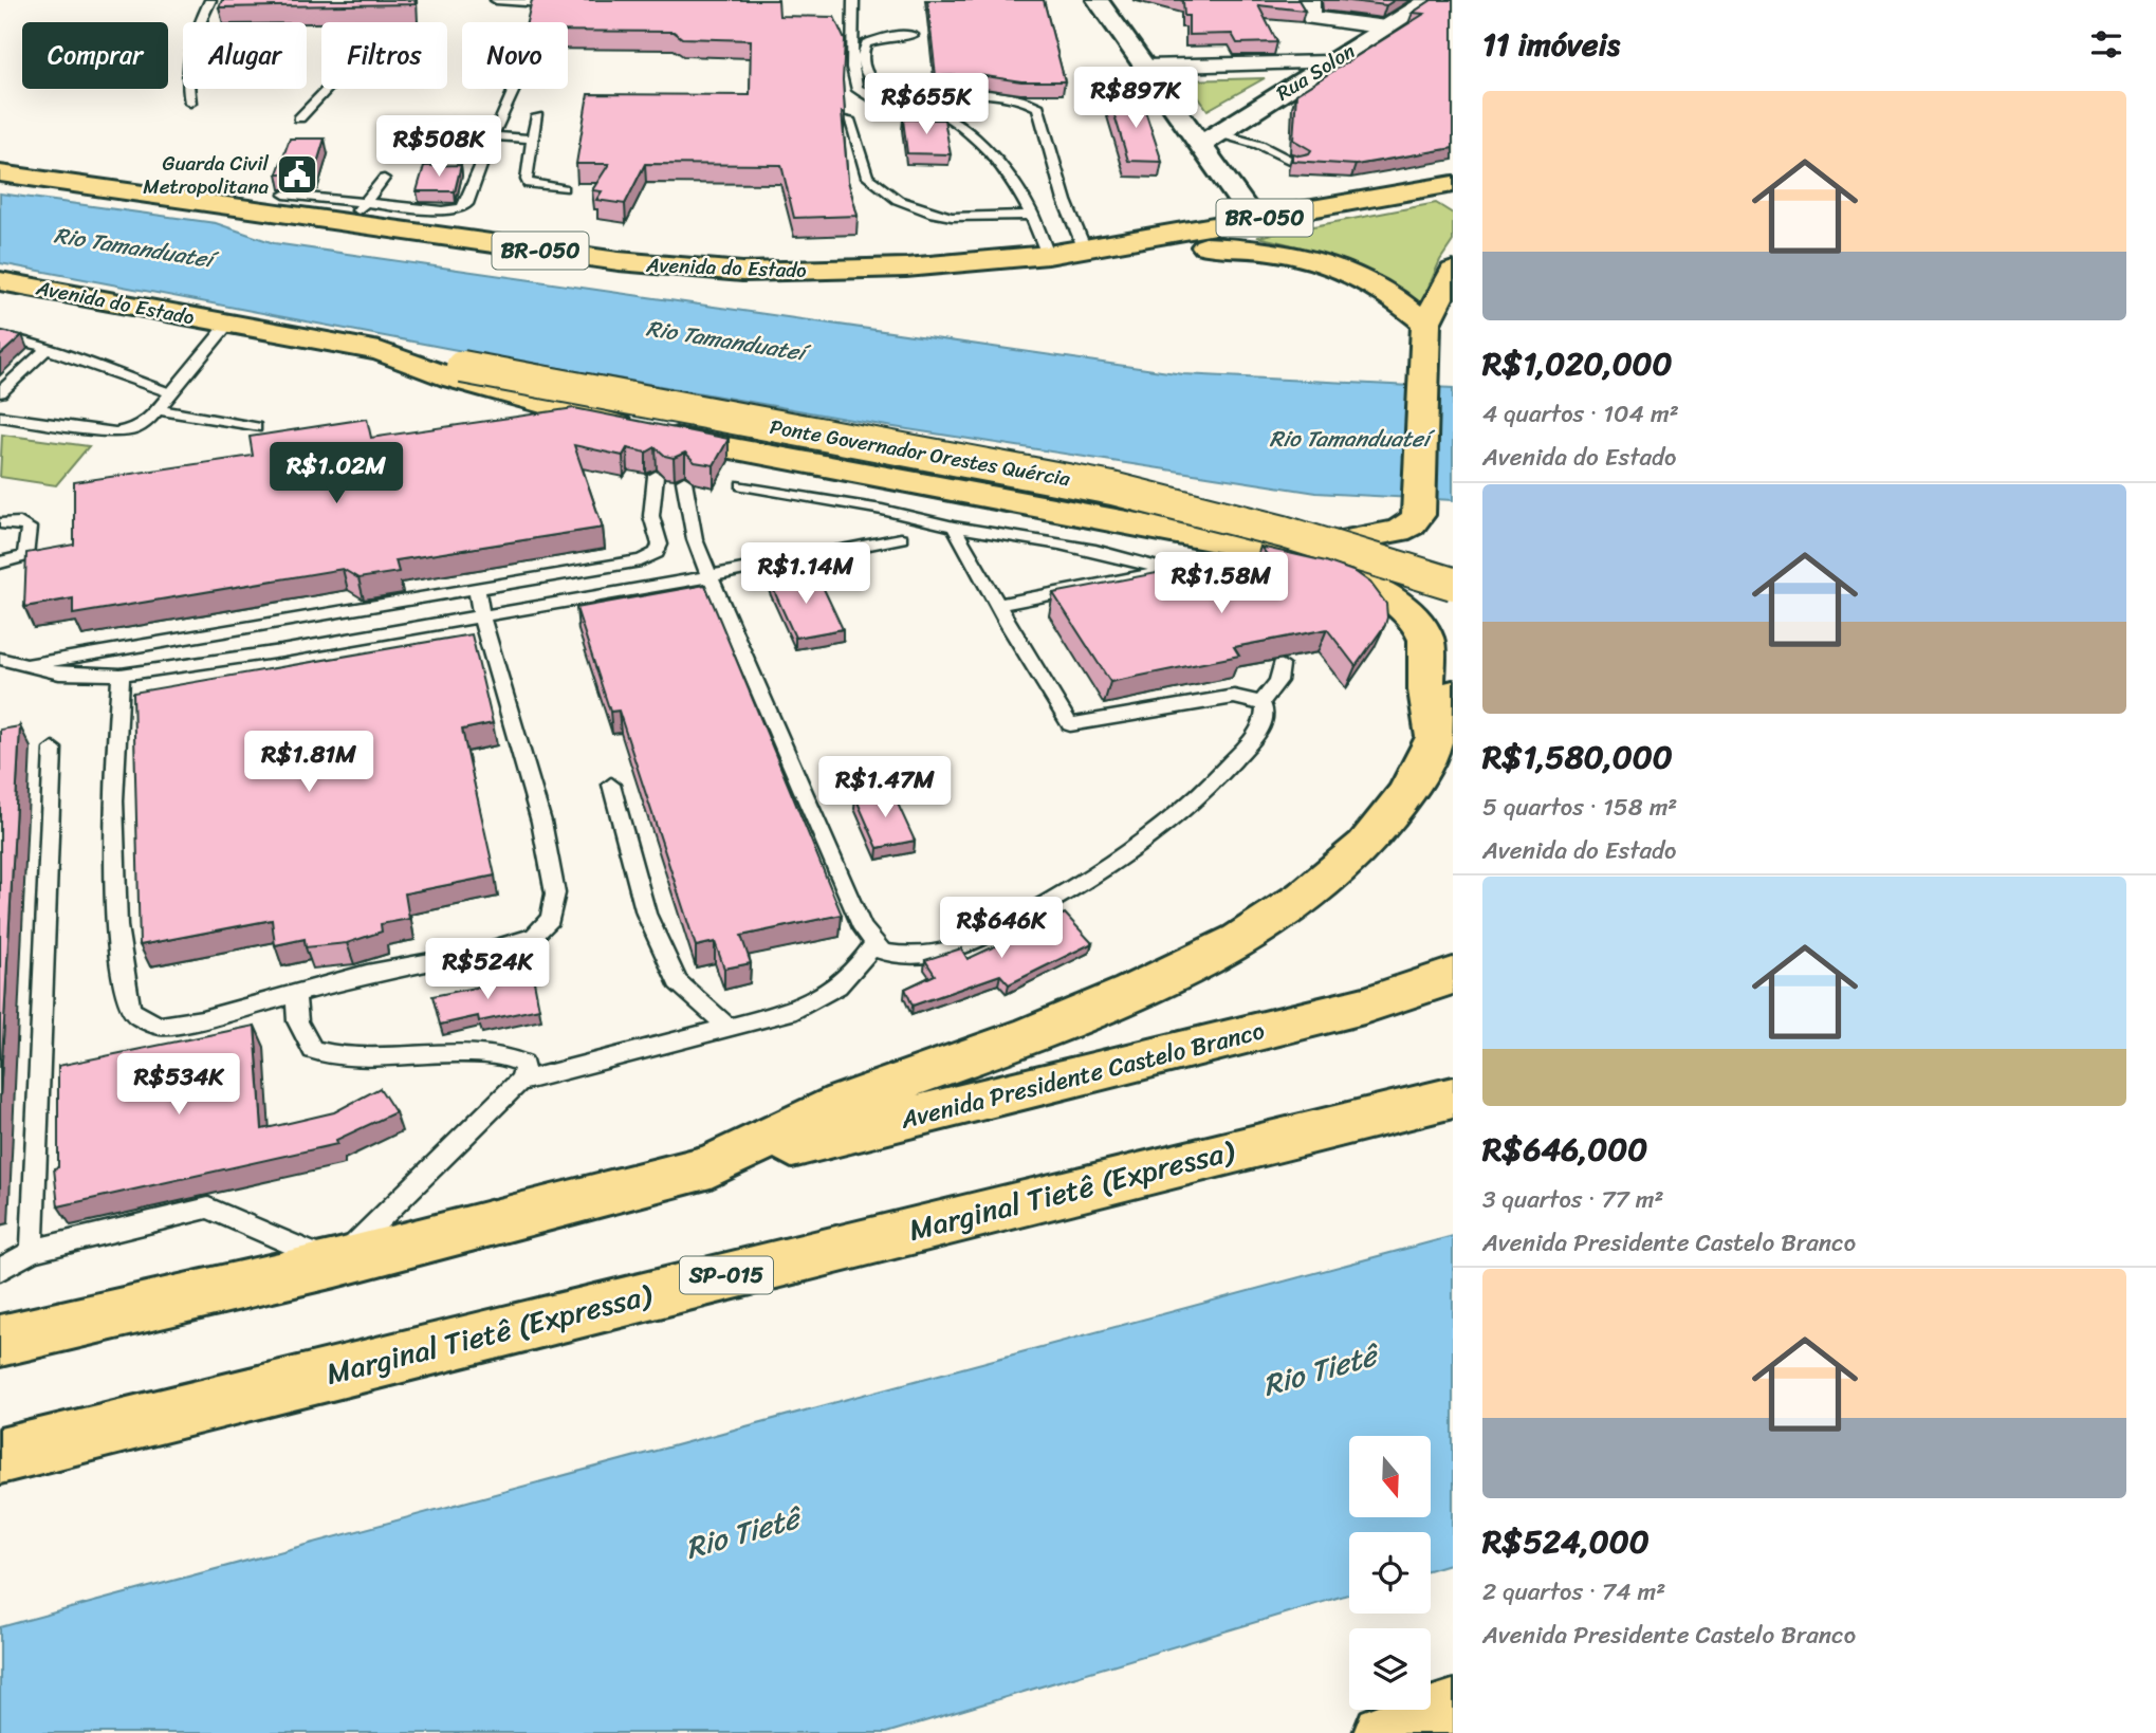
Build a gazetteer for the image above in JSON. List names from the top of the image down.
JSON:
{
  "streets": {
    "highway": [
      "BR-050",
      "Avenida do Estado",
      "Ponte Governador Orestes Quércia",
      "Avenida Presidente Castelo Branco",
      "Marginal Tietê (Expressa)",
      "SP-015"
    ],
    "street": ["Rua Solon"]
  },
  "crossings": [
    ["Avenida do Estado", "Ponte Governador Orestes Quércia"]
  ],
  "water": ["Rio Tamanduateí", "Rio Tietê"],
  "places": {
    "public building": ["Guarda Civil Metropolitana"]
  },
  "north": "bottom",
  "page": {
    "heading": "11 imóveis",
    "chip": [
      "Comprar",
      "Alugar",
      "Filtros",
      "Novo"
    ],
    "price": [
      "R$897K",
      "R$655K",
      "R$508K",
      "R$1.02M",
      "R$1.14M",
      "R$1.58M",
      "R$1.81M",
      "R$1.47M",
      "R$646K",
      "R$524K",
      "R$534K"
    ],
    "list": [
      {
        "name": "R$1,020,000",
        "note": "4 quartos · 104 m² · Avenida do Estado"
      },
      {
        "name": "R$1,580,000",
        "note": "5 quartos · 158 m² · Avenida do Estado"
      },
      {
        "name": "R$646,000",
        "note": "3 quartos · 77 m² · Avenida Presidente Castelo Branco"
      },
      {
        "name": "R$524,000",
        "note": "2 quartos · 74 m² · Avenida Presidente Castelo Branco"
      }
    ]
  }
}
